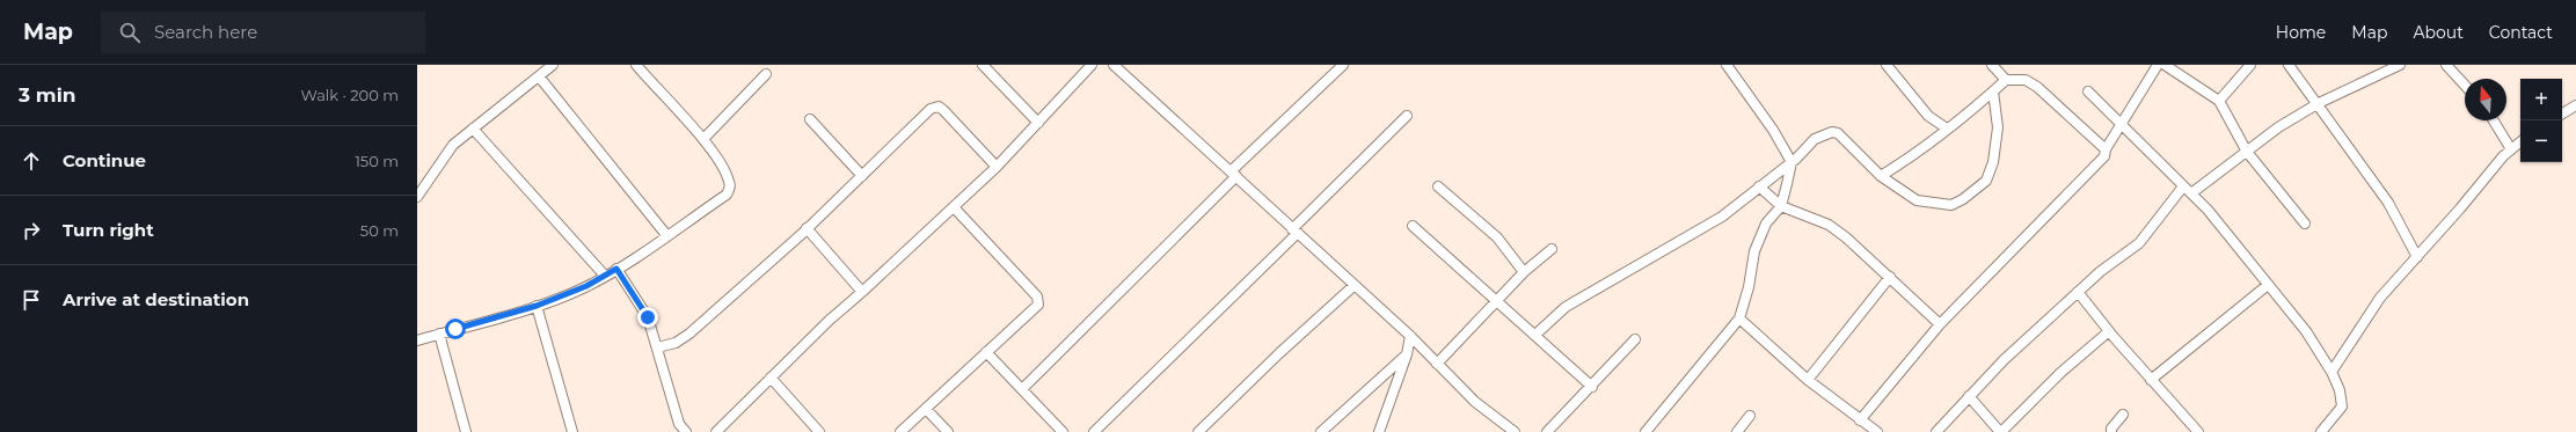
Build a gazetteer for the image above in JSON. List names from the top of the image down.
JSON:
{
  "north": "top",
  "page": {
    "header": "Map",
    "search": "Search here",
    "nav": [
      "Home",
      "Map",
      "About",
      "Contact"
    ],
    "heading": ["3 min", "Walk · 200 m"],
    "map_buttons": ["+", "−"],
    "list": [
      ["Continue", "150 m"],
      ["Turn right", "50 m"],
      "Arrive at destination"
    ]
  }
}
